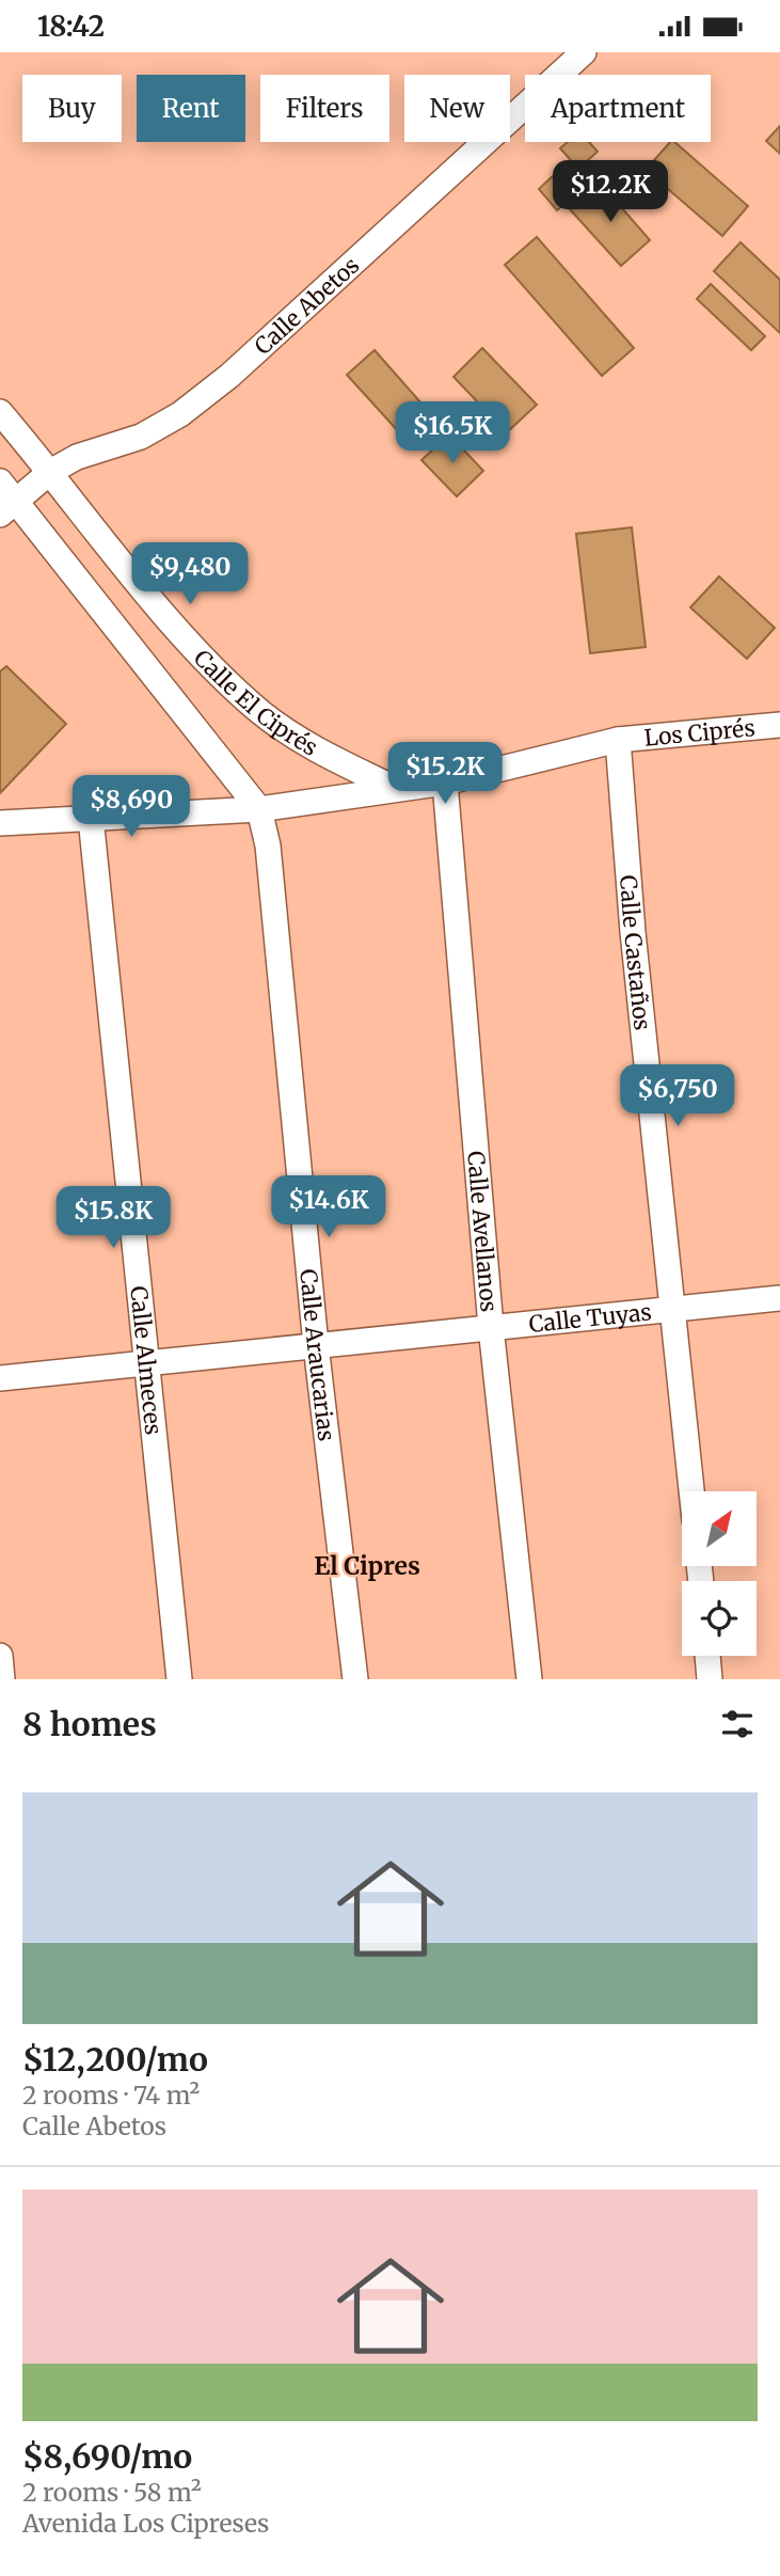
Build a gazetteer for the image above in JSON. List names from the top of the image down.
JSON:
{
  "streets": {
    "street": [
      "Calle Abetos",
      "Calle El Ciprés",
      "Los Ciprés",
      "Calle Castaños",
      "Calle Avellanos",
      "Calle Tuyas",
      "Calle Araucarias",
      "Calle Almeces"
    ]
  },
  "crossings": [
    ["Calle Abetos", "Calle El Ciprés"],
    ["Calle El Ciprés", "Los Ciprés"],
    ["Los Ciprés", "Calle Castaños"],
    ["Los Ciprés", "Calle Avellanos"],
    ["Los Ciprés", "Calle Araucarias"],
    ["Los Ciprés", "Calle Almeces"],
    ["Calle Castaños", "Calle Tuyas"],
    ["Calle Avellanos", "Calle Tuyas"],
    ["Calle Tuyas", "Calle Araucarias"],
    ["Calle Tuyas", "Calle Almeces"]
  ],
  "districts": ["El Cipres"],
  "north": "top right",
  "page": {
    "status": "18:42",
    "chip": [
      "Buy",
      "Rent",
      "Filters",
      "New",
      "Apartment"
    ],
    "price": [
      "$12.2K",
      "$16.5K",
      "$9,480",
      "$15.2K",
      "$8,690",
      "$6,750",
      "$14.6K",
      "$15.8K"
    ],
    "heading": "8 homes",
    "list": [
      {
        "name": "$12,200/mo",
        "note": "2 rooms · 74 m² · Calle Abetos"
      },
      {
        "name": "$8,690/mo",
        "note": "2 rooms · 58 m² · Avenida Los Cipreses"
      }
    ]
  }
}
